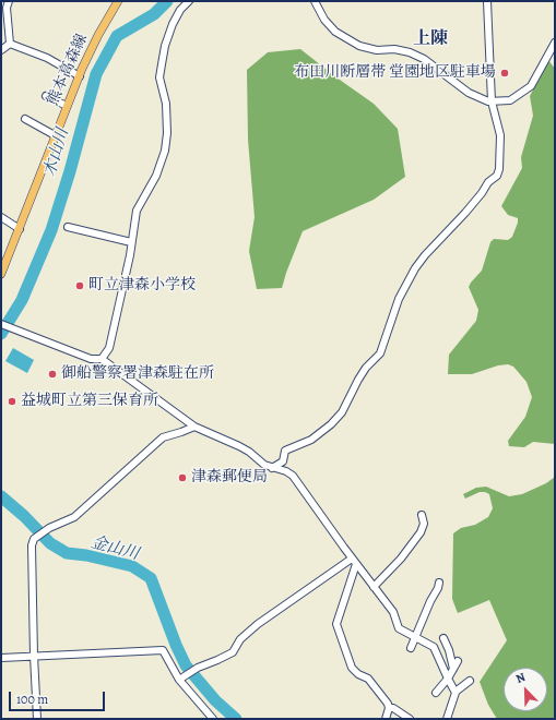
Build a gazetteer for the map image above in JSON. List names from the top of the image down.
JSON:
{
  "streets": {
    "main road": ["熊本高森線"]
  },
  "districts": ["上陳"],
  "water": ["木山川", "金山川"],
  "places": [
    "布田川断層帯 堂園地区駐車場",
    "町立津森小学校",
    "御船警察署津森駐在所",
    "益城町立第三保育所",
    "津森郵便局"
  ],
  "scale_bar": "100 m",
  "north": "top left"
}
